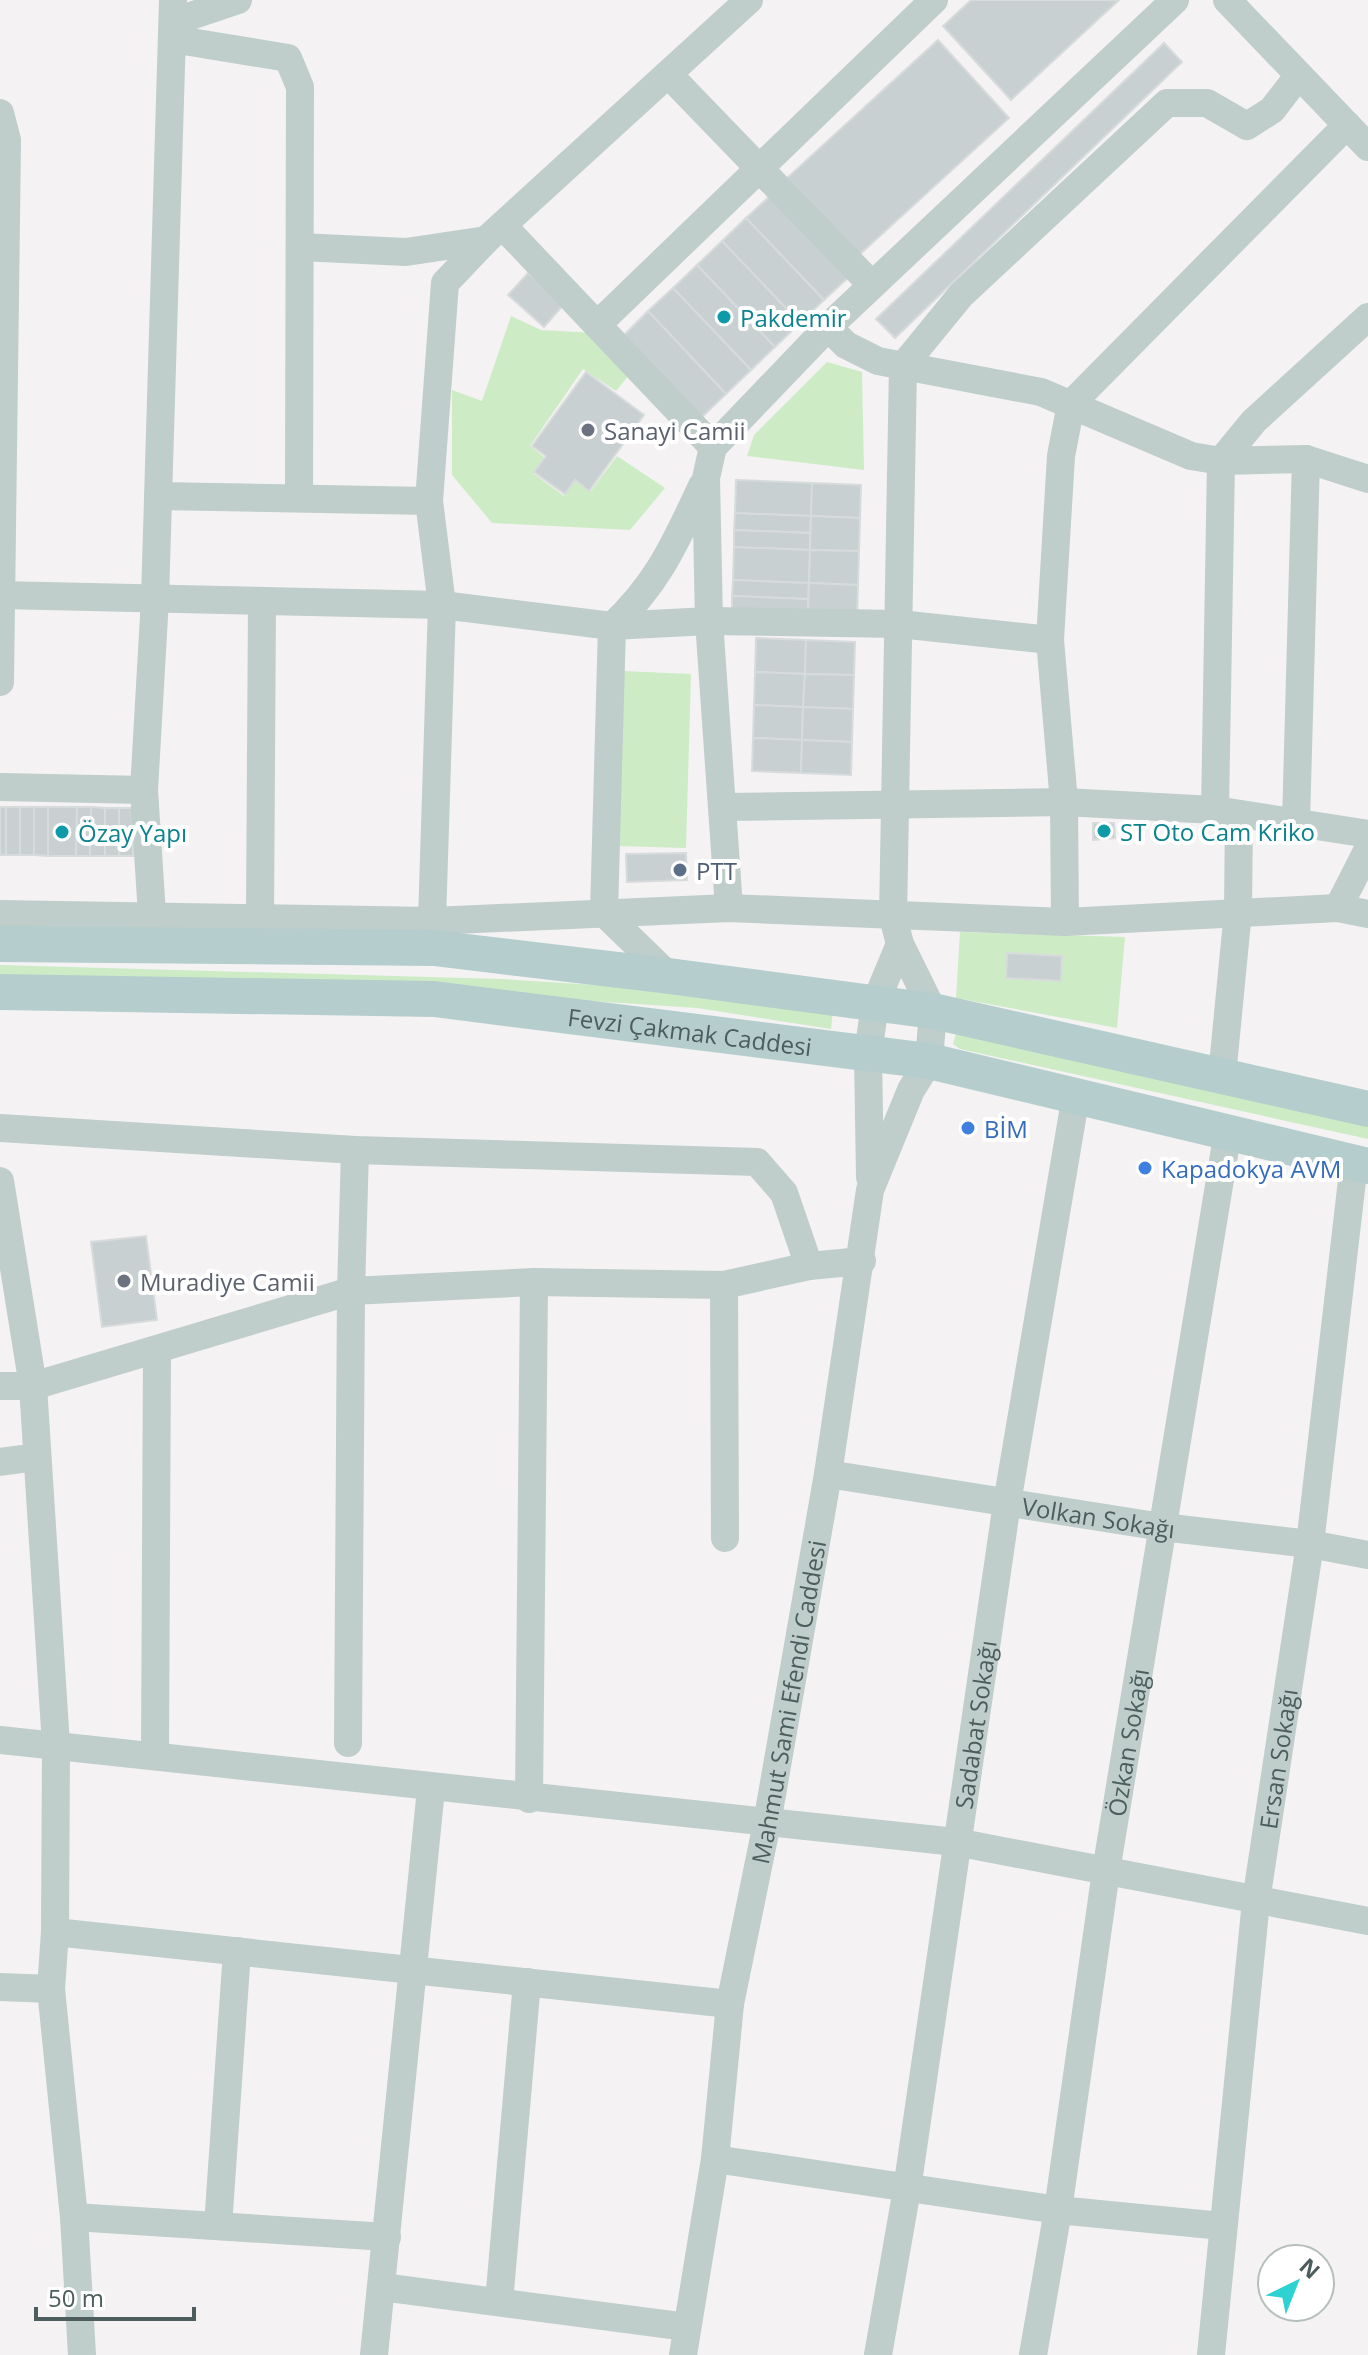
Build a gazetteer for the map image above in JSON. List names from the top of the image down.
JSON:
{
  "streets": {
    "main road": ["Fevzi Çakmak Caddesi"],
    "street": [
      "Volkan Sokağı",
      "Mahmut Sami Efendi Caddesi",
      "Sadabat Sokağı",
      "Özkan Sokağı",
      "Ersan Sokağı"
    ]
  },
  "crossings": [
    ["Fevzi Çakmak Caddesi", "Mahmut Sami Efendi Caddesi"],
    ["Fevzi Çakmak Caddesi", "Sadabat Sokağı"],
    ["Fevzi Çakmak Caddesi", "Özkan Sokağı"],
    ["Fevzi Çakmak Caddesi", "Ersan Sokağı"],
    ["Volkan Sokağı", "Mahmut Sami Efendi Caddesi"],
    ["Volkan Sokağı", "Sadabat Sokağı"],
    ["Volkan Sokağı", "Özkan Sokağı"],
    ["Volkan Sokağı", "Ersan Sokağı"]
  ],
  "places": [
    "Pakdemir",
    "Sanayi Camii",
    "ST Oto Cam Kriko",
    "Özay Yapı",
    "PTT",
    "BİM",
    "Kapadokya AVM",
    "Muradiye Camii"
  ],
  "scale_bar": "50 m",
  "north": "top right"
}
